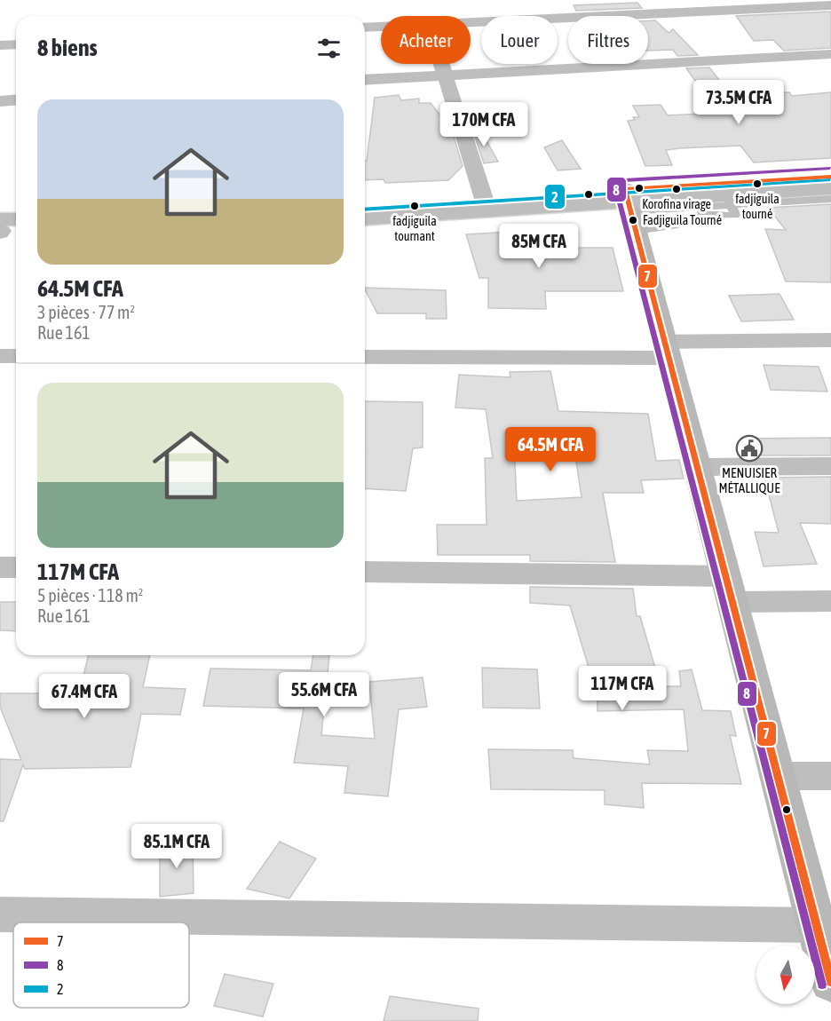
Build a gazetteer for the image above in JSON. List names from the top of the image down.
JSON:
{
  "places": {
    "other": [
      "fadjiguila tourné",
      "Korofina virage",
      "fadjiguila tournant",
      "Fadjiguila Tourné"
    ],
    "public building": ["MENUISIER MÉTALLIQUE"]
  },
  "lines": ["transit line 8", "transit line 7", "transit line 2"],
  "legend": ["7", "8", "2"],
  "north": "bottom",
  "page": {
    "chip": ["Acheter", "Louer", "Filtres"],
    "heading": "8 biens",
    "price": [
      "73.5M CFA",
      "170M CFA",
      "85M CFA",
      "64.5M CFA",
      "117M CFA",
      "55.6M CFA",
      "67.4M CFA",
      "85.1M CFA"
    ],
    "list": [
      {
        "name": "64.5M CFA",
        "note": "3 pièces · 77 m² · Rue 161"
      },
      {
        "name": "117M CFA",
        "note": "5 pièces · 118 m² · Rue 161"
      }
    ]
  }
}
